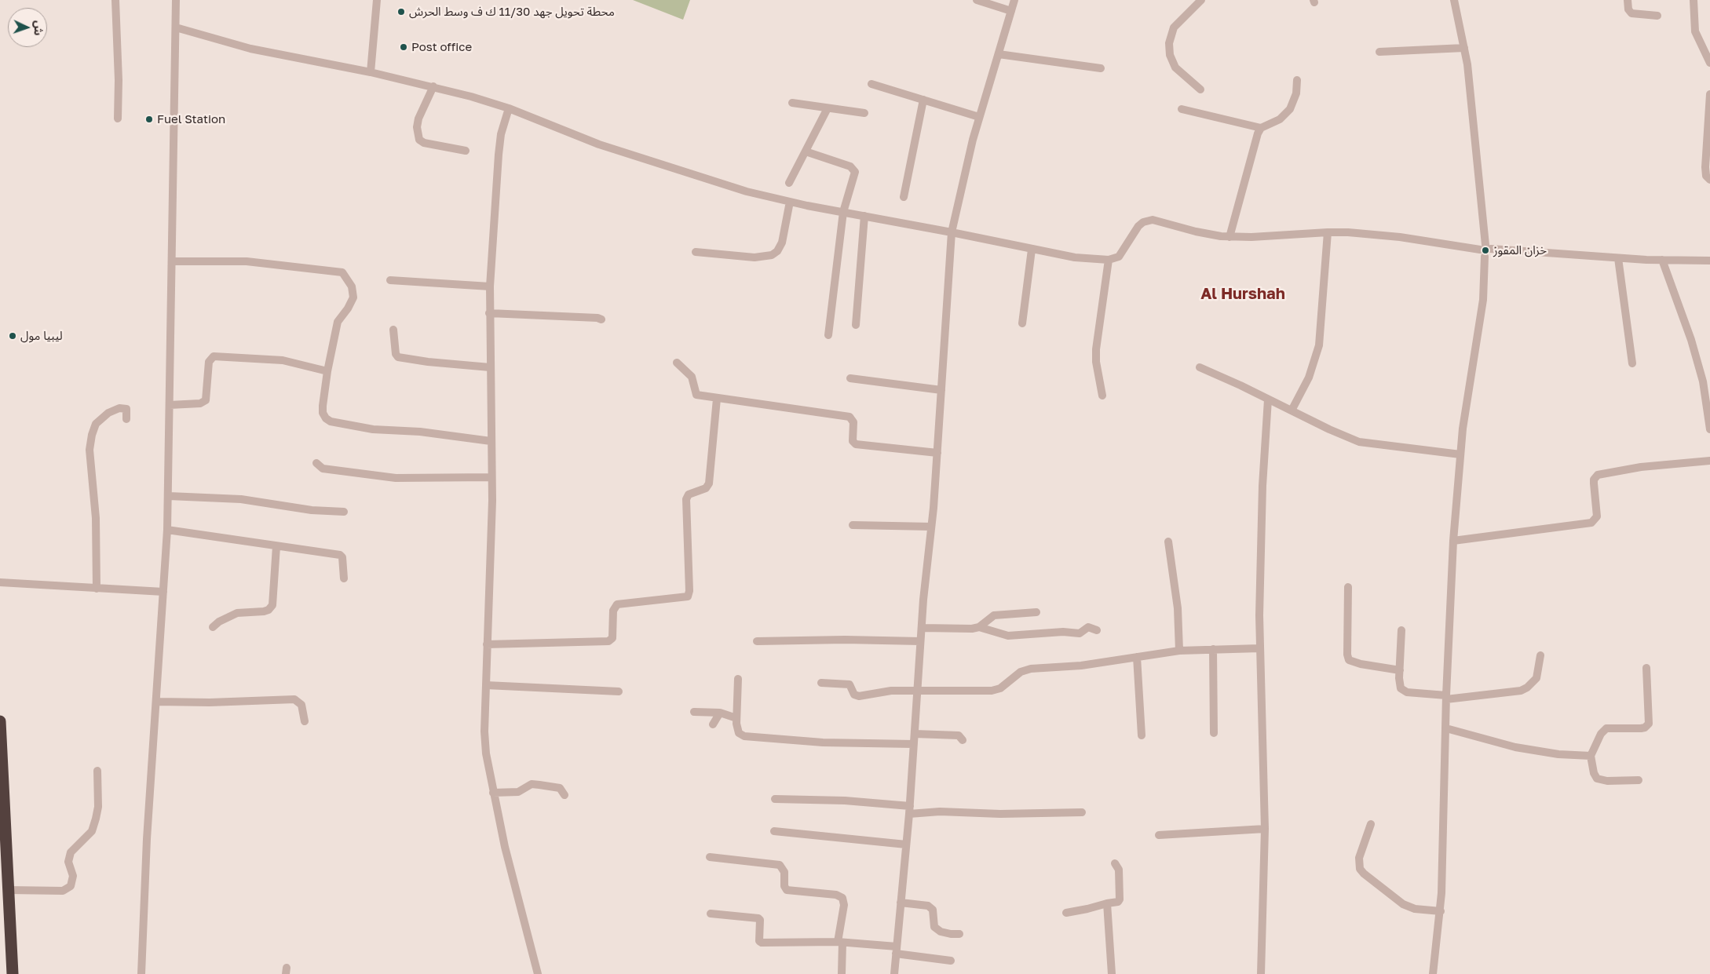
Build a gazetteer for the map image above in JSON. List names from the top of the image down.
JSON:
{
  "districts": ["Al Hurshah"],
  "places": [
    "محطة تحويل جهد 11/30 ك ف وسط الحرش",
    "Post office",
    "Fuel Station",
    "خزان المقوز",
    "ليبيا مول"
  ],
  "north": "right"
}
